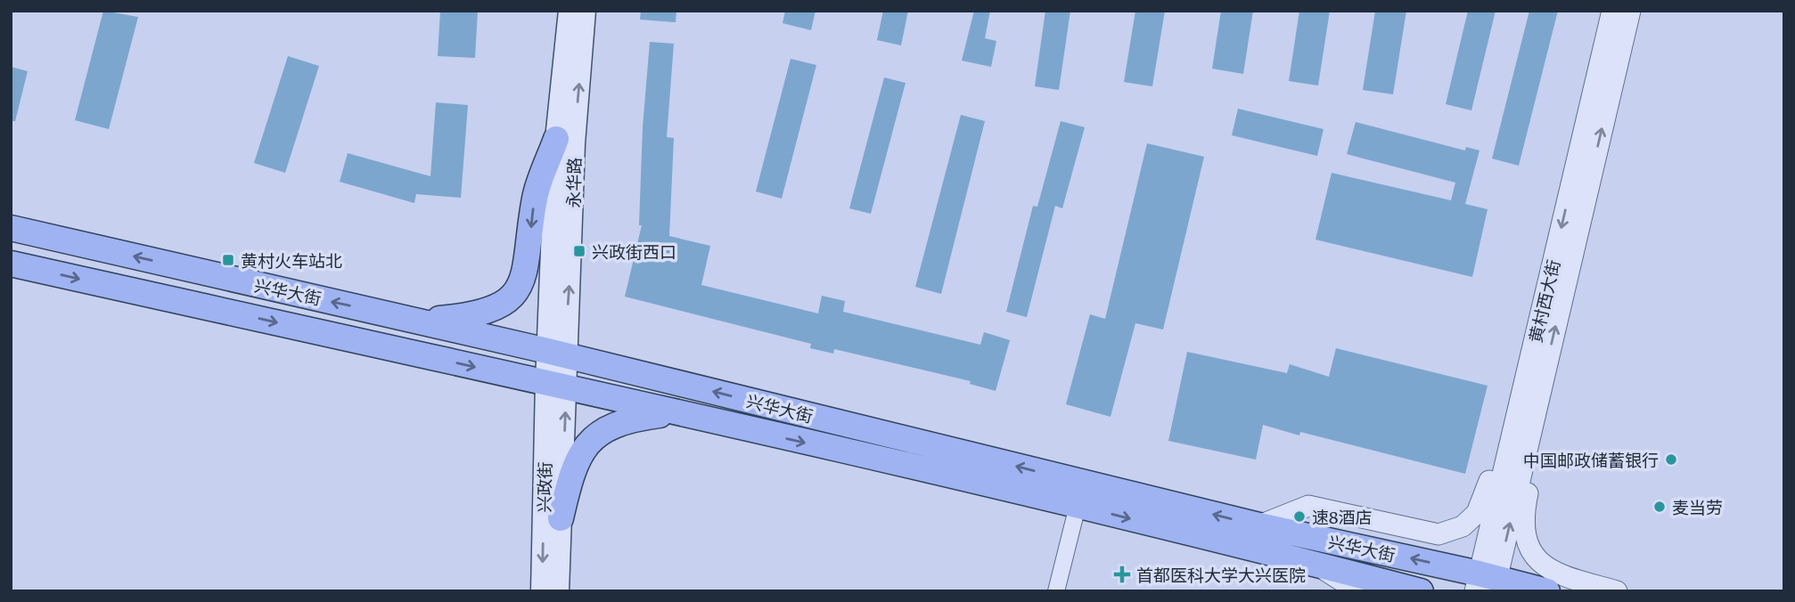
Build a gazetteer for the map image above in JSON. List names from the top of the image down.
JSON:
{
  "streets": {
    "main road": ["永华路", "兴华大街", "兴政街"],
    "street": ["黄村西大街"]
  },
  "crossings": [
    ["永华路", "兴华大街"],
    ["兴华大街", "黄村西大街"],
    ["兴华大街", "兴政街"]
  ],
  "places": {
    "transit": ["兴政街西口", "黄村火车站北"],
    "other": ["中国邮政储蓄银行", "麦当劳", "速8酒店"],
    "health": ["首都医科大学大兴医院"]
  }
}
